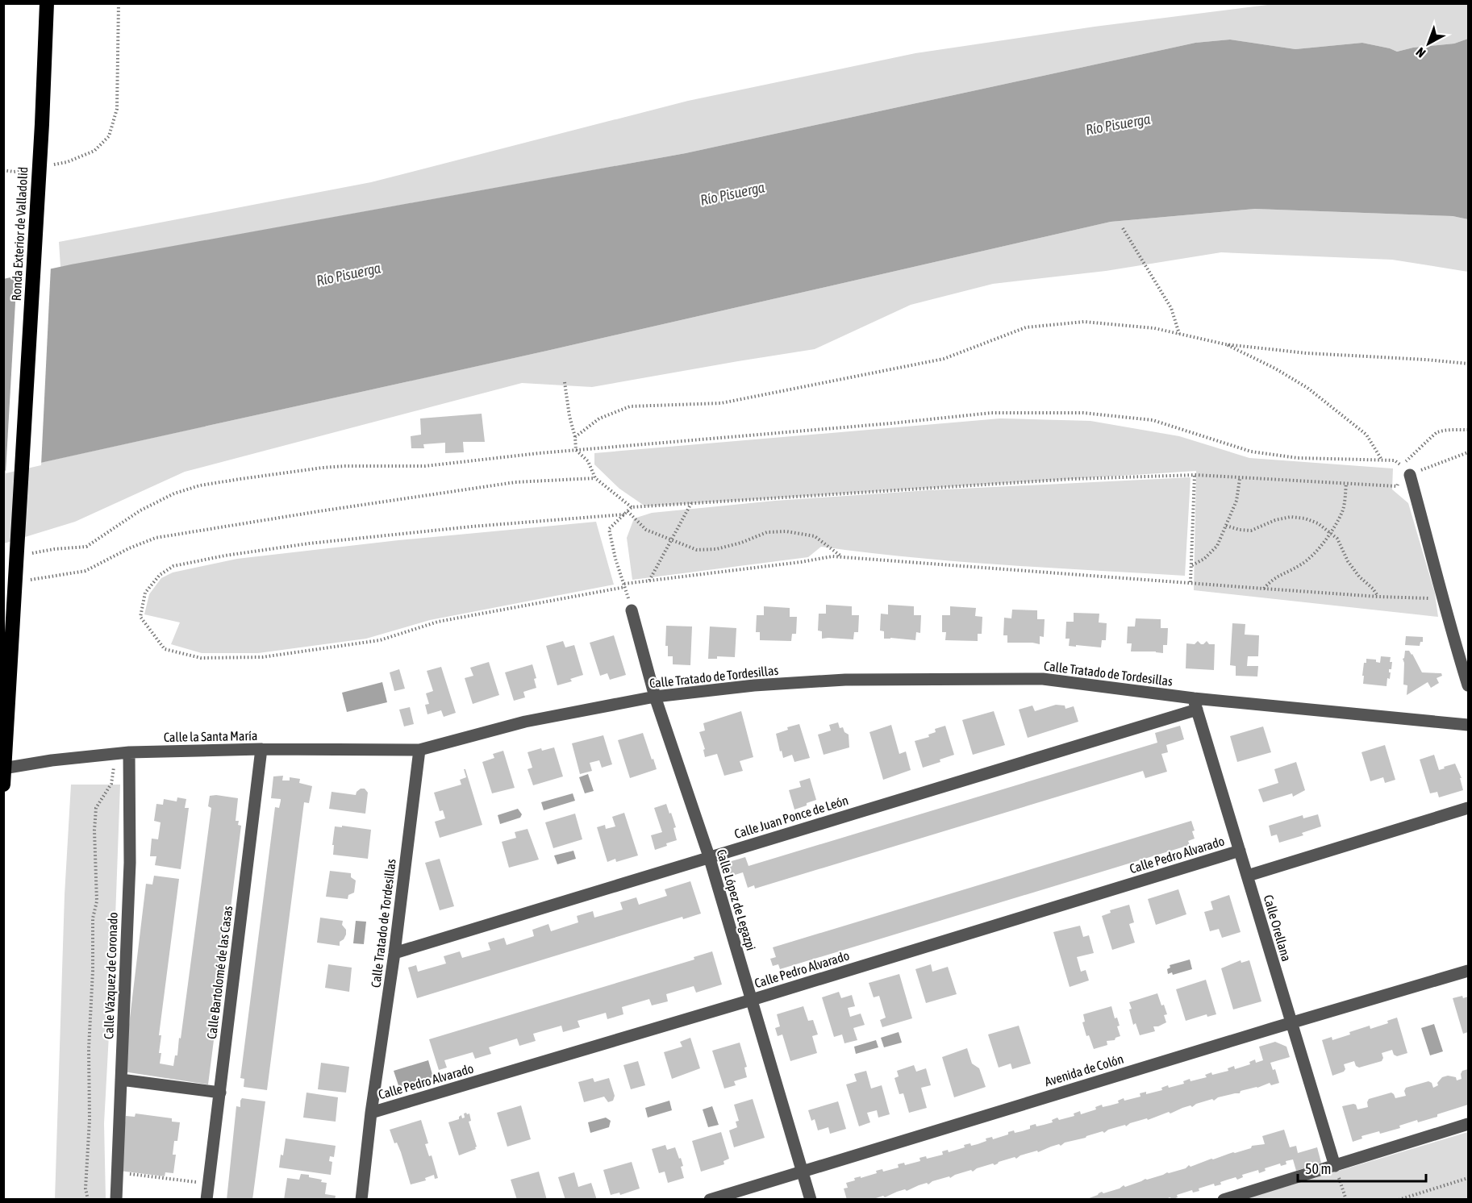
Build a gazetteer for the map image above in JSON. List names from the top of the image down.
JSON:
{
  "streets": {
    "highway": ["Ronda Exterior de Valladolid"],
    "street": [
      "Calle Tratado de Tordesillas",
      "Calle la Santa María",
      "Calle Juan Ponce de León",
      "Calle Pedro Alvarado",
      "Calle López de Legazpi",
      "Calle Orellana",
      "Calle Bartolomé de las Casas",
      "Calle Vázquez de Coronado",
      "Avenida de Colón"
    ]
  },
  "crossings": [
    ["Calle Tratado de Tordesillas", "Calle la Santa María"],
    ["Calle Tratado de Tordesillas", "Calle Juan Ponce de León"],
    ["Calle Tratado de Tordesillas", "Calle Pedro Alvarado"],
    ["Calle Tratado de Tordesillas", "Calle López de Legazpi"],
    ["Calle Tratado de Tordesillas", "Calle Orellana"],
    ["Calle la Santa María", "Calle Bartolomé de las Casas"],
    ["Calle la Santa María", "Calle Vázquez de Coronado"],
    ["Calle Juan Ponce de León", "Calle López de Legazpi"],
    ["Calle Juan Ponce de León", "Calle Orellana"],
    ["Calle Pedro Alvarado", "Calle López de Legazpi"],
    ["Calle Pedro Alvarado", "Calle Orellana"],
    ["Calle López de Legazpi", "Avenida de Colón"],
    ["Calle Orellana", "Avenida de Colón"]
  ],
  "water": ["Río Pisuerga"],
  "scale_bar": "50 m",
  "north": "bottom left"
}
